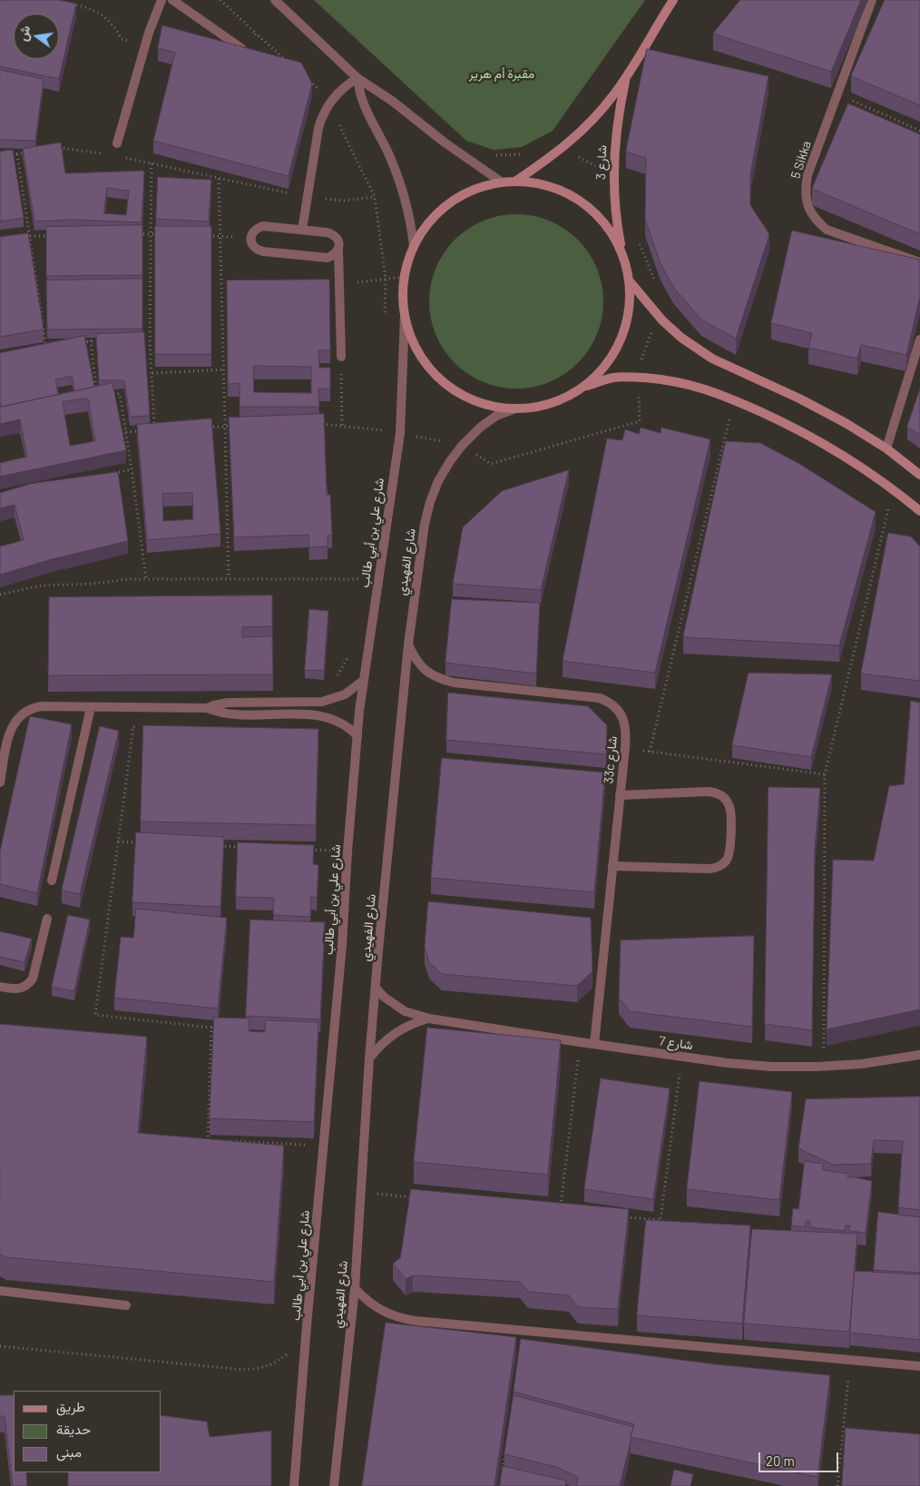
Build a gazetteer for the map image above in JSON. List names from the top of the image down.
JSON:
{
  "streets": {
    "main road": ["شارع 3"],
    "street": [
      "5 Sikka",
      "شارع علي بن أبي طالب",
      "شارع الفهيدي",
      "33c شارع",
      "شارع 7"
    ]
  },
  "crossings": [
    ["شارع الفهيدي", "33c شارع"],
    ["شارع الفهيدي", "شارع 7"],
    ["33c شارع", "شارع 7"]
  ],
  "parks": ["مقبرة أم هرير"],
  "legend": ["طريق", "حديقة", "مبنى"],
  "scale_bar": "20 m",
  "north": "left"
}
